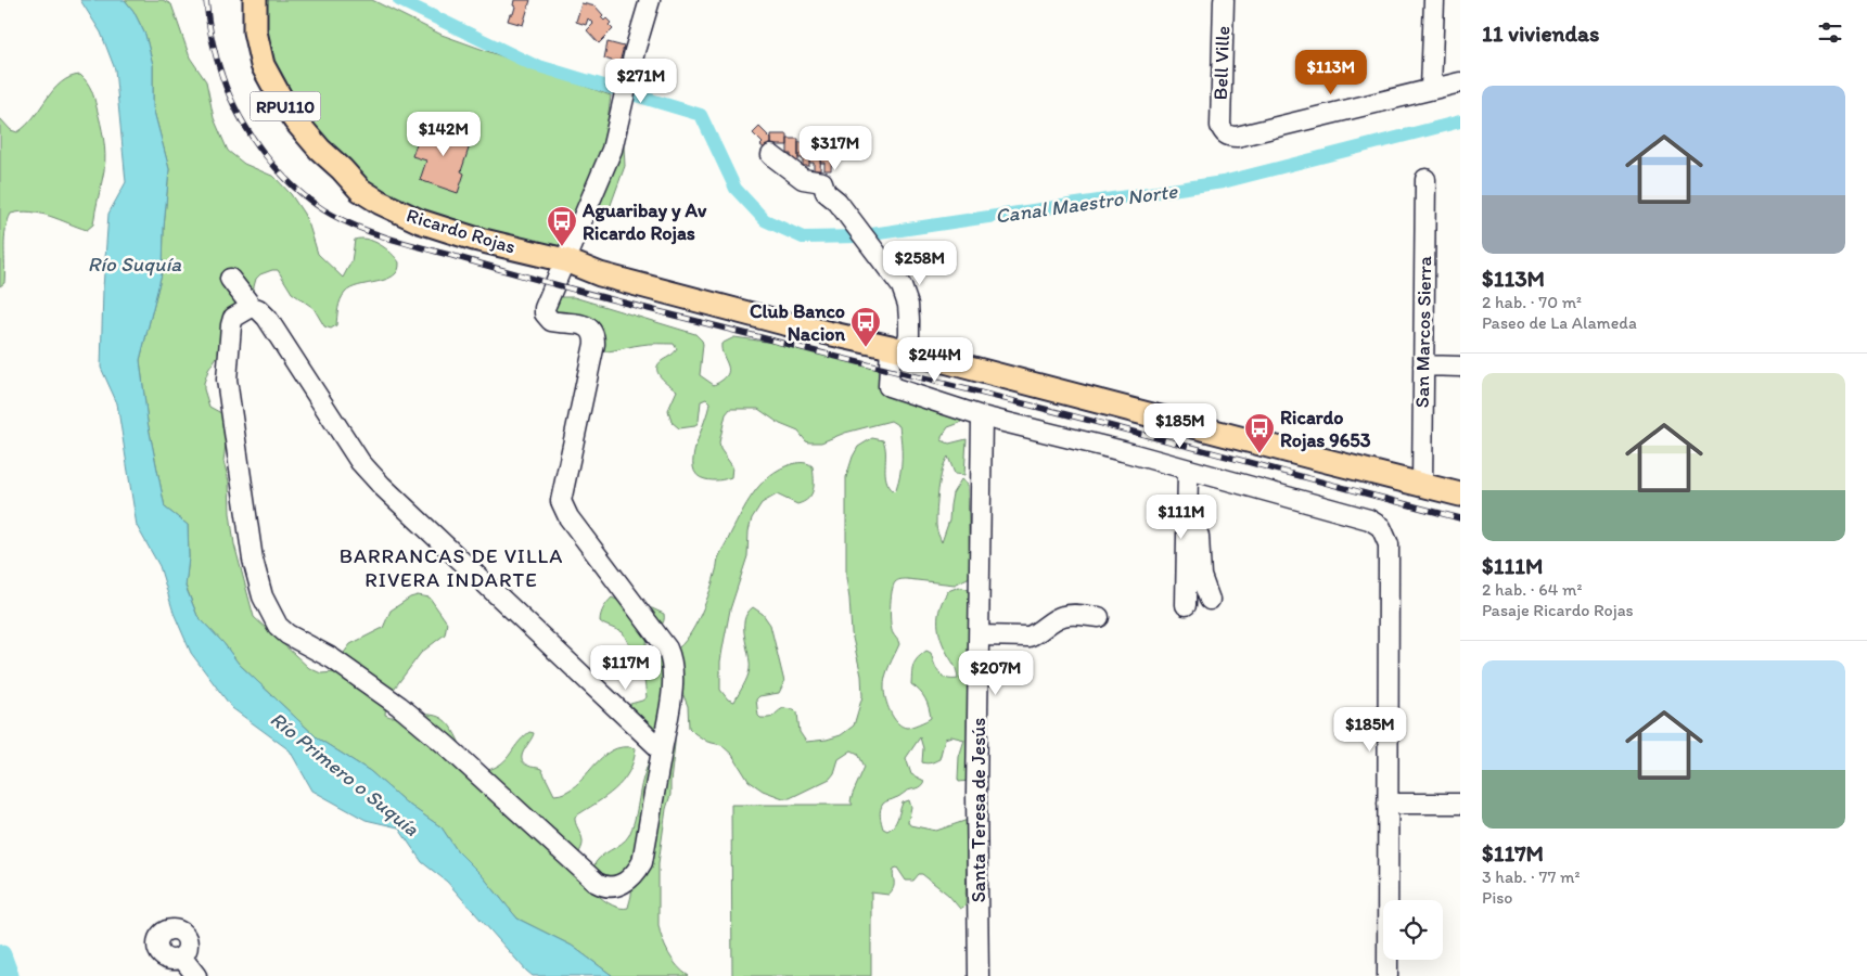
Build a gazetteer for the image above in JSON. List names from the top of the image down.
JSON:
{
  "streets": {
    "main road": ["RPU110", "Ricardo Rojas"],
    "street": ["Bell Ville", "San Marcos Sierra", "Santa Teresa de Jesús"]
  },
  "crossings": [
    ["RPU110", "Ricardo Rojas"],
    ["RPU110", "San Marcos Sierra"]
  ],
  "districts": ["BARRANCAS DE VILLA RIVERA INDARTE"],
  "water": ["Canal Maestro Norte", "Río Suquía", "Río Primero o Suquía"],
  "places": {
    "bus stop": ["Aguaribay y Av Ricardo Rojas", "Club Banco Nacion", "Ricardo Rojas 9653"]
  },
  "page": {
    "heading": "11 viviendas",
    "price": [
      "$113M",
      "$271M",
      "$142M",
      "$317M",
      "$258M",
      "$244M",
      "$185M",
      "$111M",
      "$117M",
      "$207M",
      "$185M"
    ],
    "list": [
      {
        "name": "$113M",
        "note": "2 hab. · 70 m² · Paseo de La Alameda"
      },
      {
        "name": "$111M",
        "note": "2 hab. · 64 m² · Pasaje Ricardo Rojas"
      },
      {
        "name": "$117M",
        "note": "3 hab. · 77 m² · Piso"
      }
    ]
  }
}
